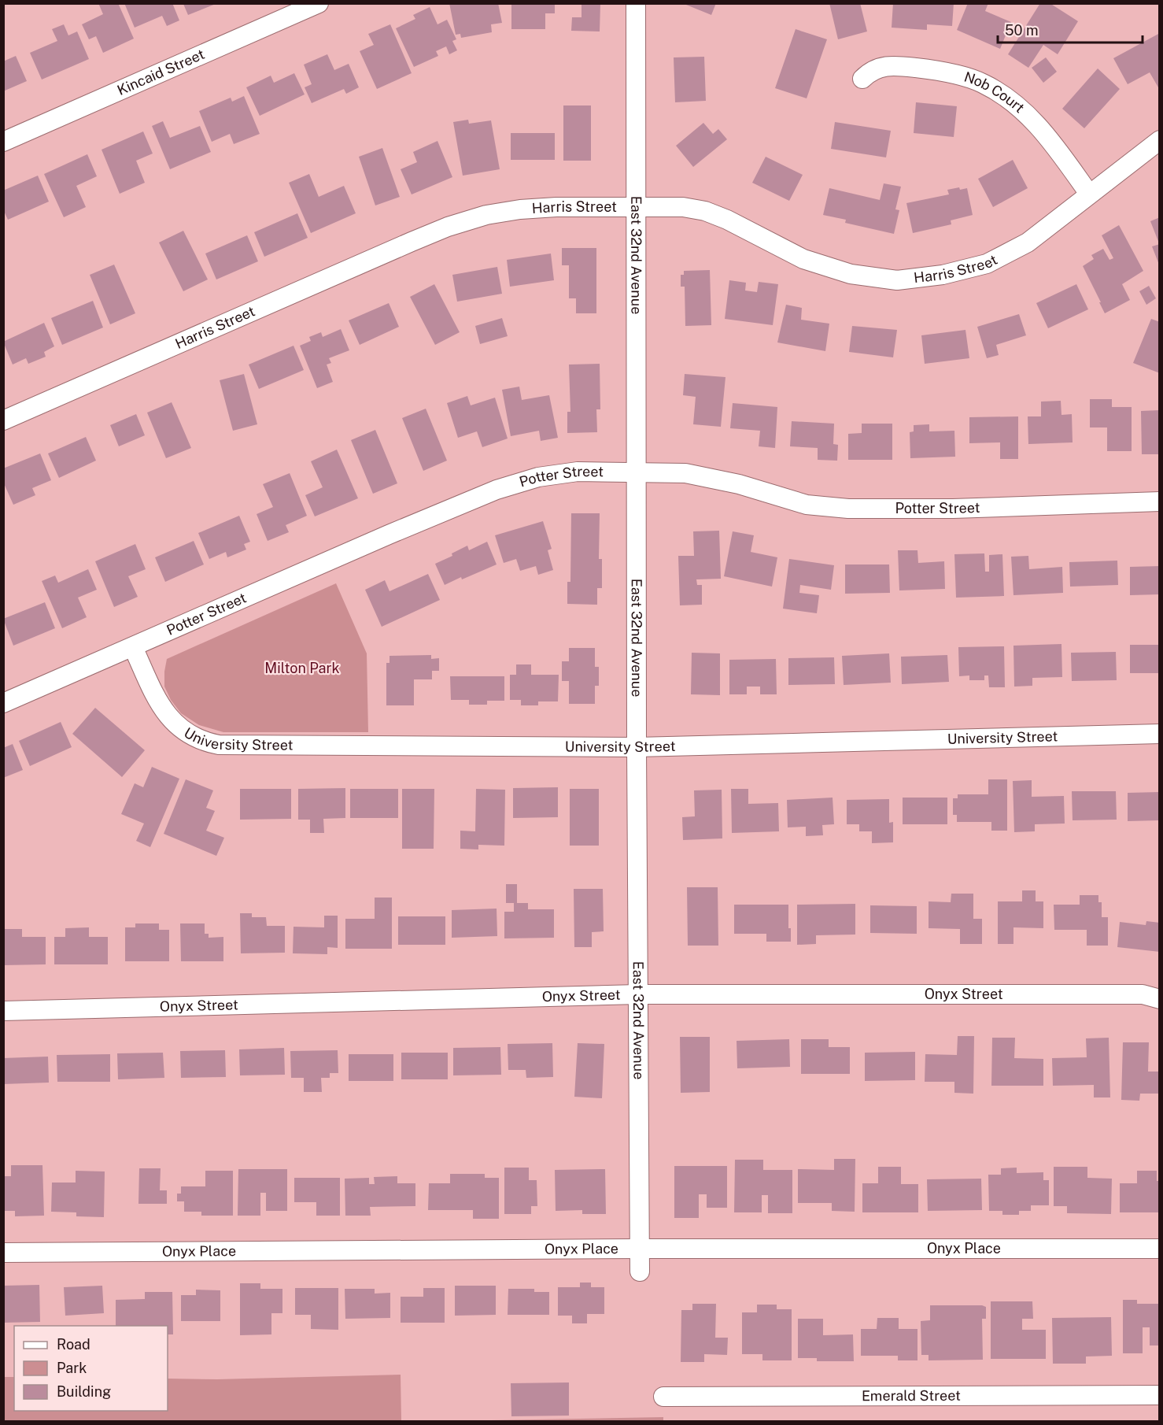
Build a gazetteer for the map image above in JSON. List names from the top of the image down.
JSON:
{
  "streets": {
    "street": [
      "Kincaid Street",
      "Nob Court",
      "Harris Street",
      "East 32nd Avenue",
      "Potter Street",
      "University Street",
      "Onyx Street",
      "Onyx Place",
      "Emerald Street"
    ]
  },
  "crossings": [
    ["Nob Court", "Harris Street"],
    ["Harris Street", "East 32nd Avenue"],
    ["East 32nd Avenue", "Potter Street"],
    ["East 32nd Avenue", "University Street"],
    ["East 32nd Avenue", "Onyx Street"],
    ["East 32nd Avenue", "Onyx Place"],
    ["Potter Street", "University Street"]
  ],
  "parks": ["Milton Park"],
  "legend": ["Road", "Park", "Building"],
  "scale_bar": "50 m"
}
